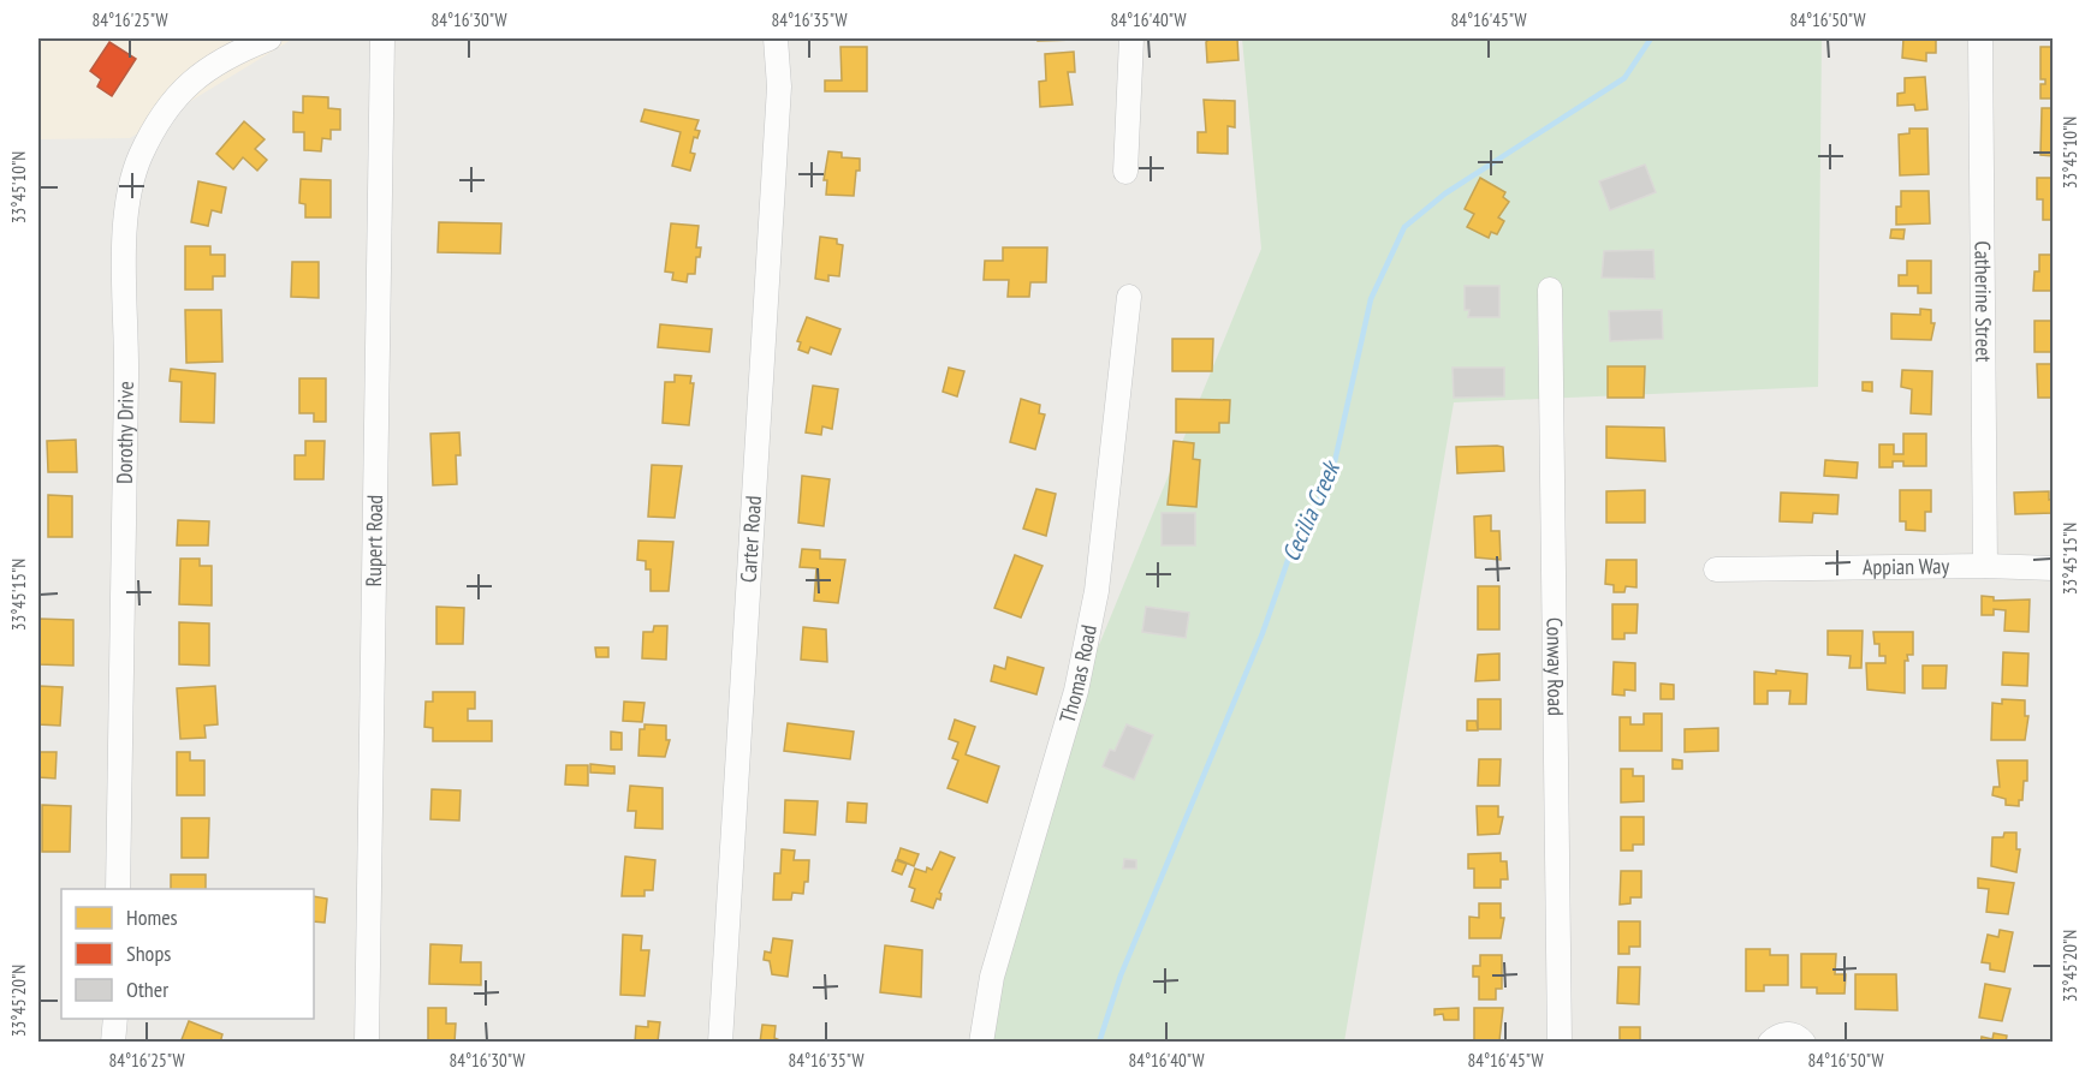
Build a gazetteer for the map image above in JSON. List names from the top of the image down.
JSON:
{
  "streets": {
    "street": [
      "Catherine Street",
      "Dorothy Drive",
      "Carter Road",
      "Rupert Road",
      "Appian Way",
      "Conway Road",
      "Thomas Road"
    ]
  },
  "crossings": [
    ["Catherine Street", "Appian Way"]
  ],
  "water": ["Cecilia Creek"],
  "legend": ["Homes", "Shops", "Other"],
  "coordinates": [
    "84°16'25\"W",
    "84°16'30\"W",
    "84°16'35\"W",
    "84°16'40\"W",
    "84°16'45\"W",
    "84°16'50\"W",
    "33°45'10\"N",
    "33°45'15\"N",
    "33°45'20\"N"
  ]
}
